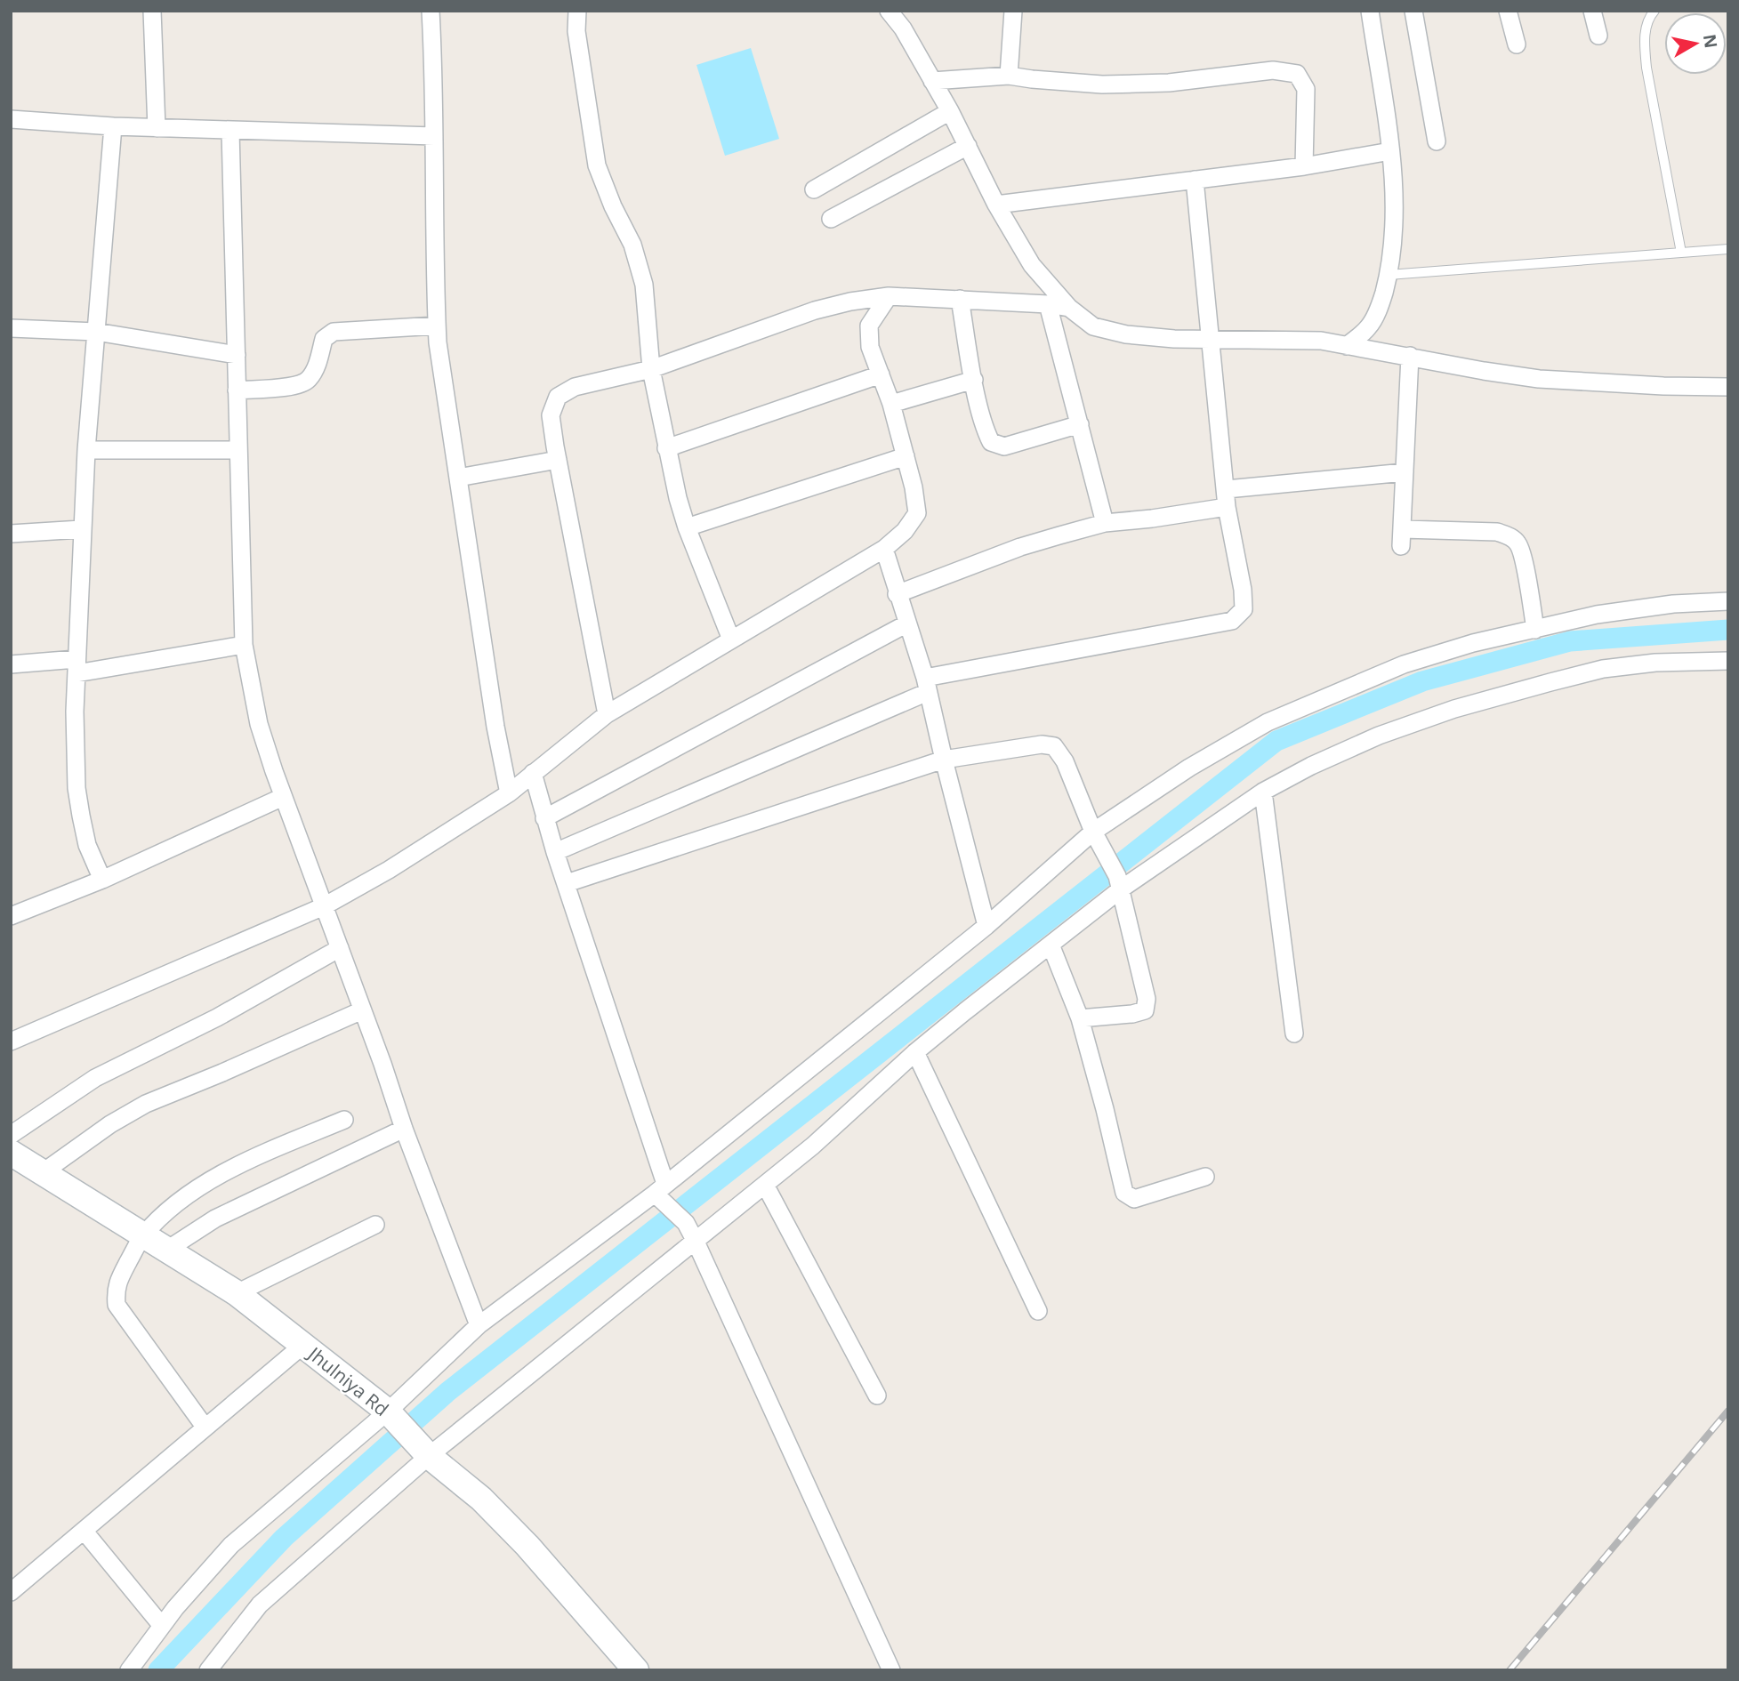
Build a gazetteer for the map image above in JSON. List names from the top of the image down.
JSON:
{
  "streets": {
    "street": ["Jhulniya Rd"]
  },
  "north": "right"
}
